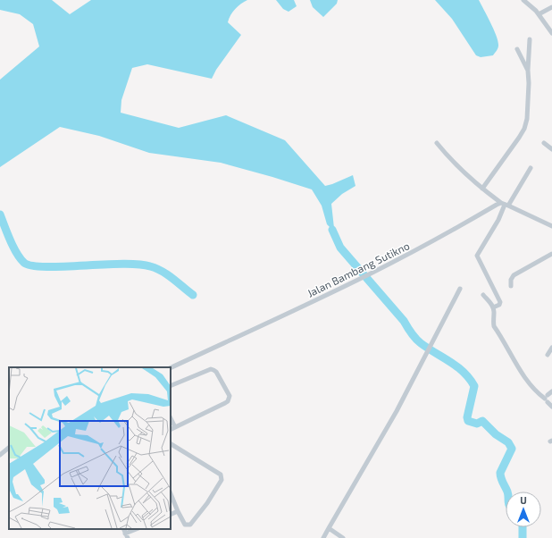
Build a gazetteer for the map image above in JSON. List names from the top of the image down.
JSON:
{
  "streets": {
    "street": ["Jalan Bambang Sutikno"]
  },
  "north": "top"
}
